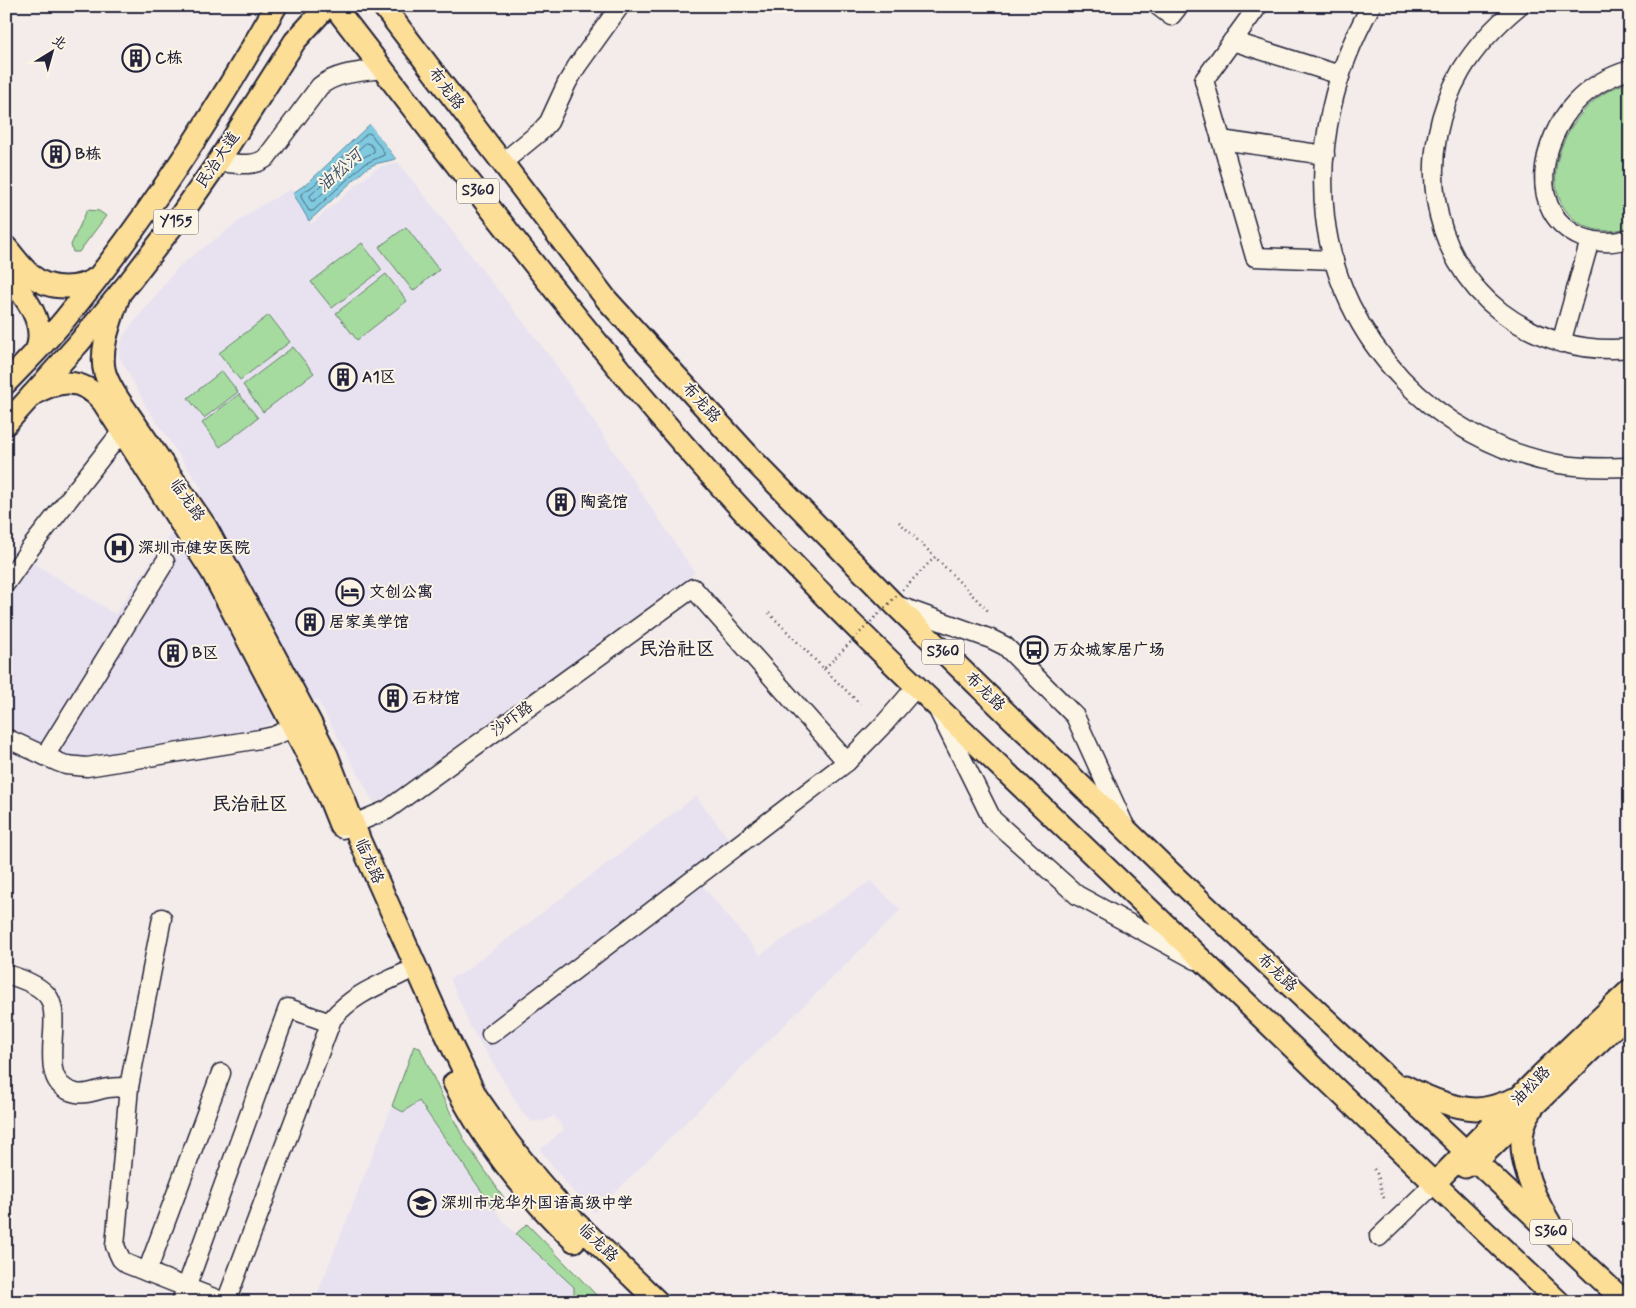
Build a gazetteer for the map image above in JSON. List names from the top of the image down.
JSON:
{
  "streets": {
    "main road": [
      "布龙路",
      "民治大道",
      "S360",
      "Y155",
      "临龙路",
      "油松路"
    ],
    "street": ["沙吓路"]
  },
  "crossings": [
    ["布龙路", "油松路"],
    ["S360", "油松路"],
    ["临龙路", "沙吓路"]
  ],
  "districts": ["民治社区", "民治社区"],
  "water": ["油松河"],
  "places": {
    "building": [
      "C栋",
      "B栋",
      "A1区",
      "陶瓷馆",
      "居家美学馆",
      "B区",
      "石材馆"
    ],
    "hospital": ["深圳市健安医院"],
    "hotel": ["文创公寓"],
    "bus stop": ["万众城家居广场"],
    "school or university": ["深圳市龙华外国语高级中学"]
  },
  "north": "top right"
}
